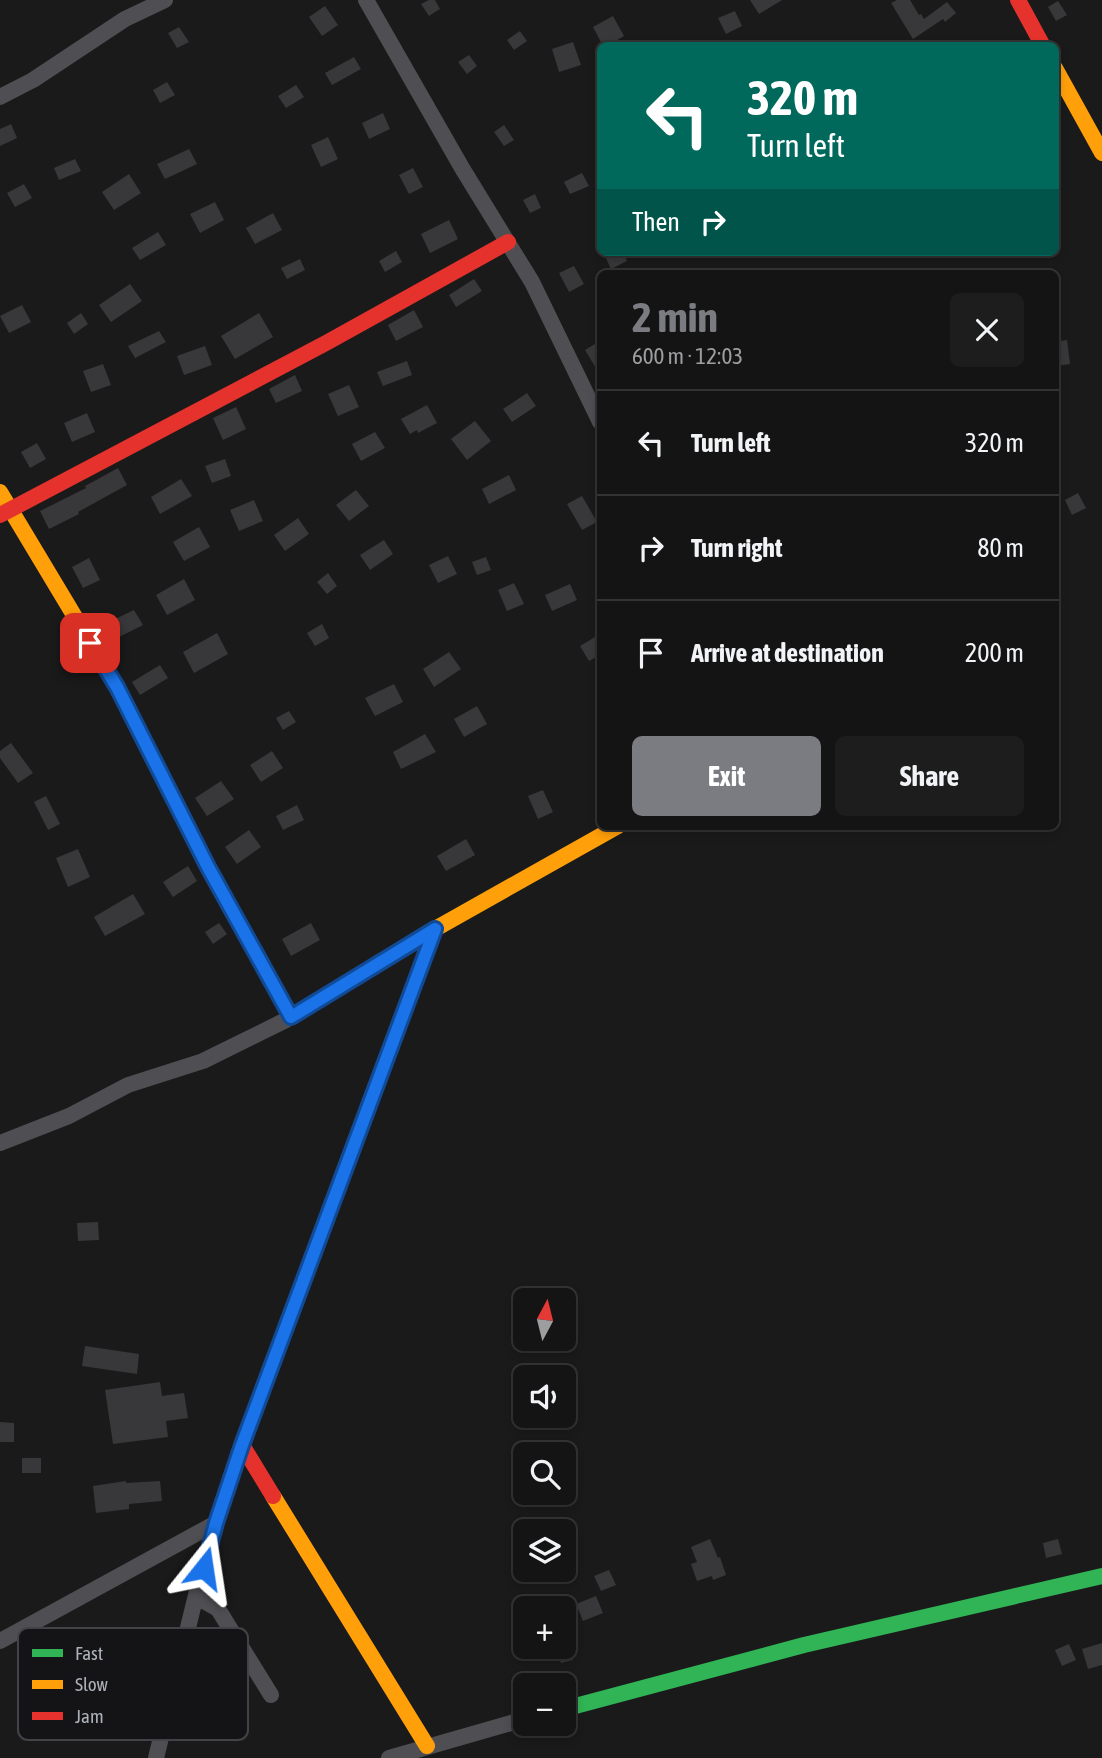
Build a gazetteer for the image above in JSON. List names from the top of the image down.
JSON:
{
  "legend": ["Fast", "Slow", "Jam"],
  "north": "top",
  "page": {
    "turn": ["320 m", "Turn left"],
    "then": "Then",
    "heading": ["2 min", "600 m · 12:03"],
    "list": [
      {
        "name": "Turn left",
        "value": "320 m"
      },
      {
        "name": "Turn right",
        "value": "80 m"
      },
      {
        "name": "Arrive at destination",
        "value": "200 m"
      }
    ],
    "buttons": ["Exit", "Share"],
    "map_buttons": ["+", "−"]
  }
}
